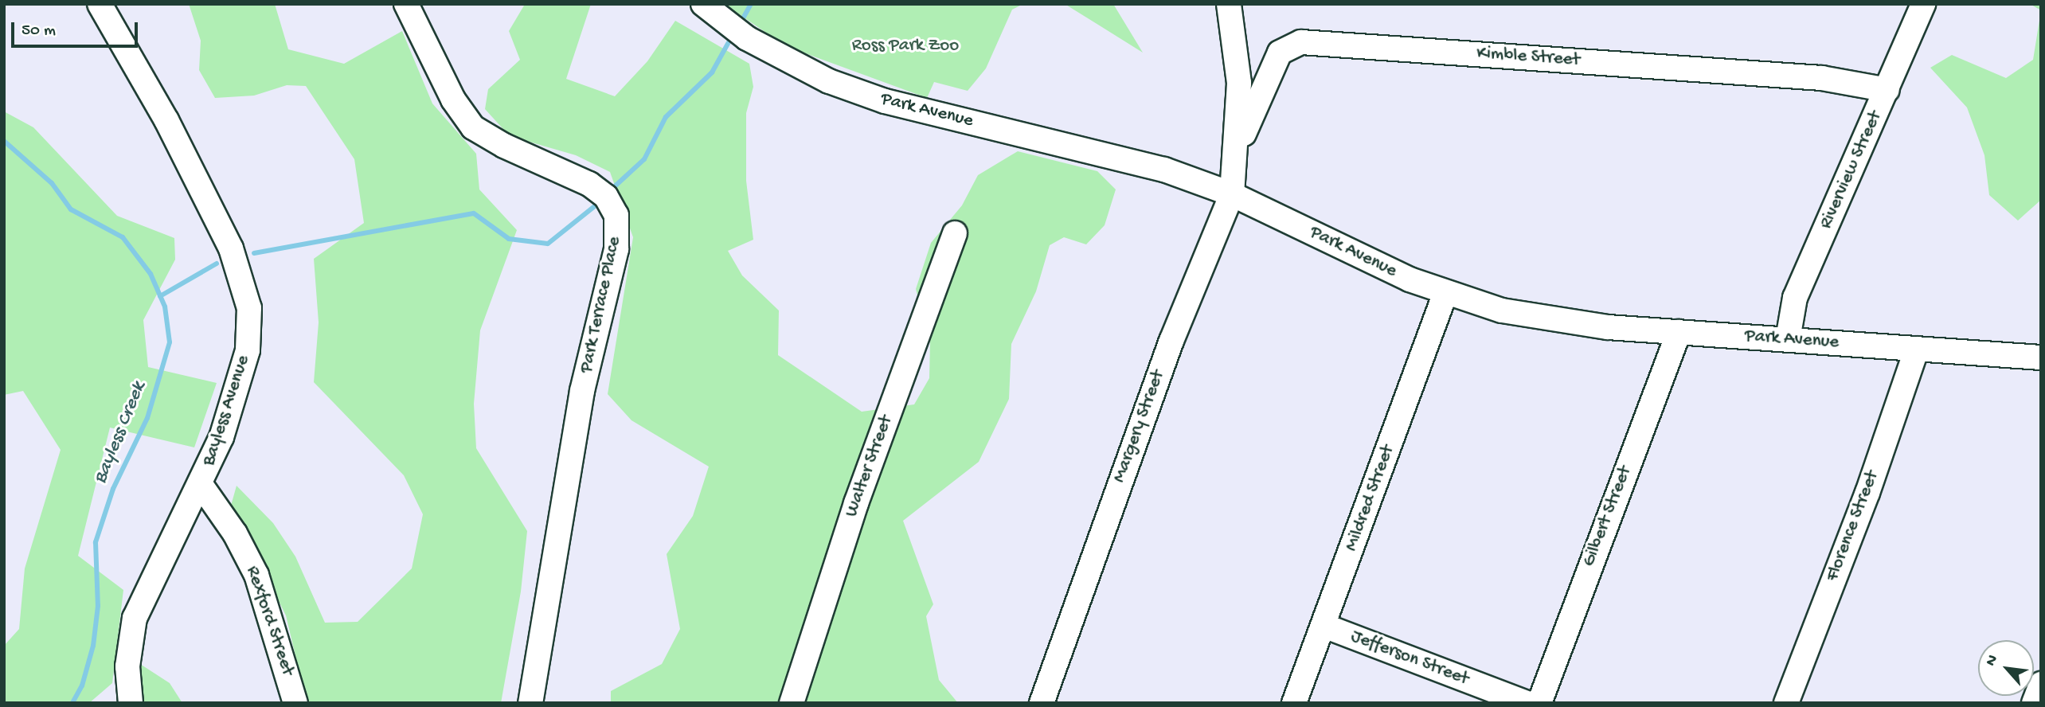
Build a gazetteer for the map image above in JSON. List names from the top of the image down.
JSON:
{
  "streets": {
    "street": [
      "Kimble Street",
      "Park Avenue",
      "Riverview Street",
      "Park Terrace Place",
      "Bayless Avenue",
      "Margery Street",
      "Walter Street",
      "Mildred Street",
      "Gilbert Street",
      "Florence Street",
      "Rexford Street",
      "Jefferson Street"
    ]
  },
  "crossings": [
    ["Kimble Street", "Riverview Street"],
    ["Kimble Street", "Margery Street"],
    ["Park Avenue", "Riverview Street"],
    ["Park Avenue", "Margery Street"],
    ["Park Avenue", "Mildred Street"],
    ["Park Avenue", "Gilbert Street"],
    ["Park Avenue", "Florence Street"],
    ["Bayless Avenue", "Rexford Street"],
    ["Mildred Street", "Jefferson Street"]
  ],
  "water": ["Bayless Creek"],
  "parks": ["Ross Park Zoo"],
  "scale_bar": "50 m",
  "north": "top left"
}
